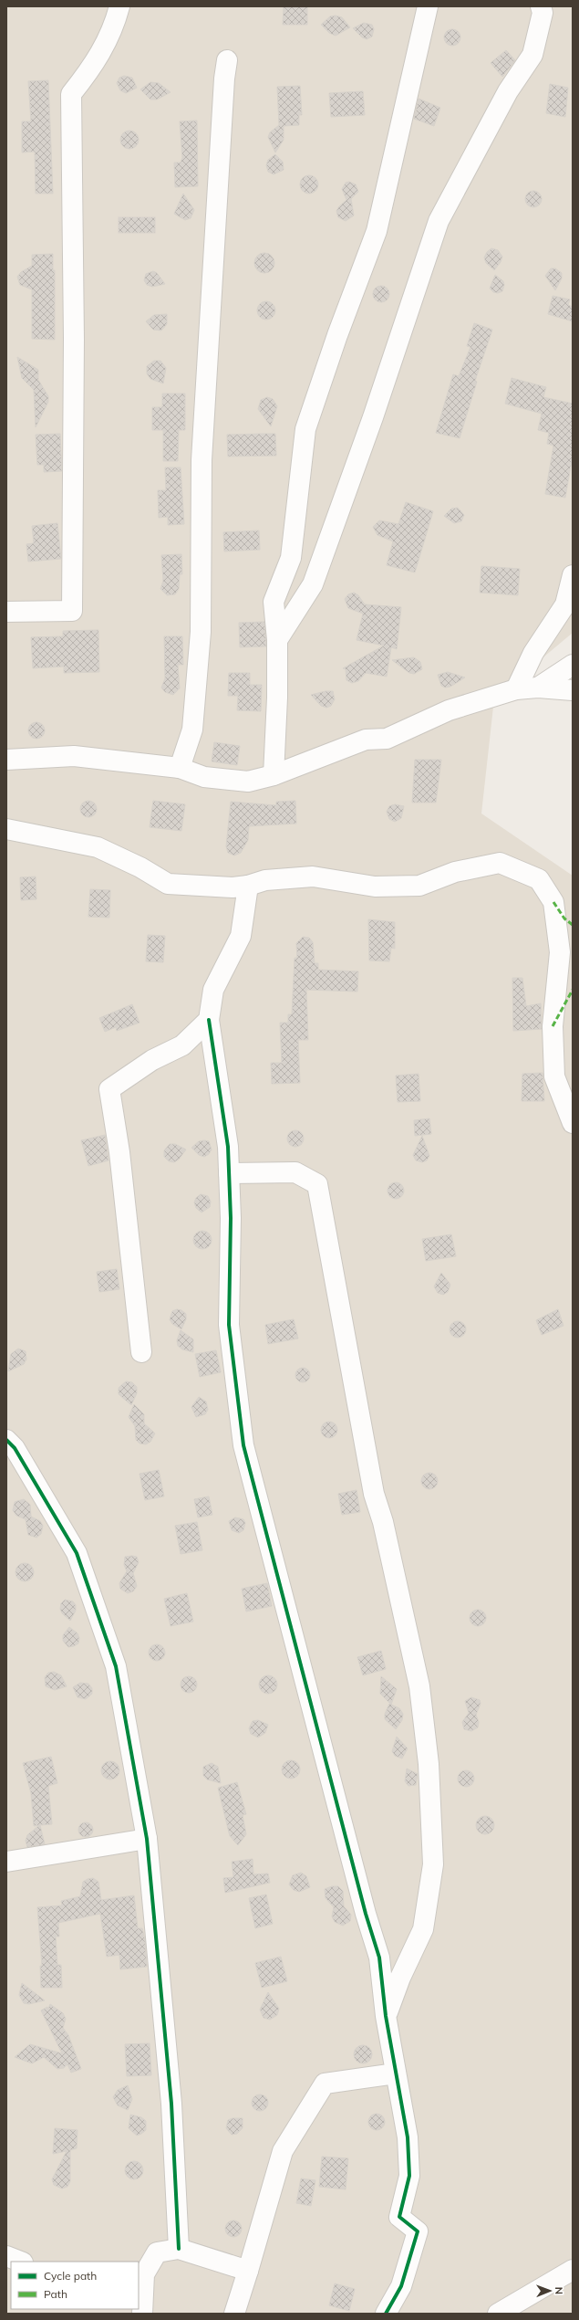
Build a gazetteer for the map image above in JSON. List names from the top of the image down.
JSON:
{
  "legend": ["Cycle path", "Path"],
  "north": "right"
}
